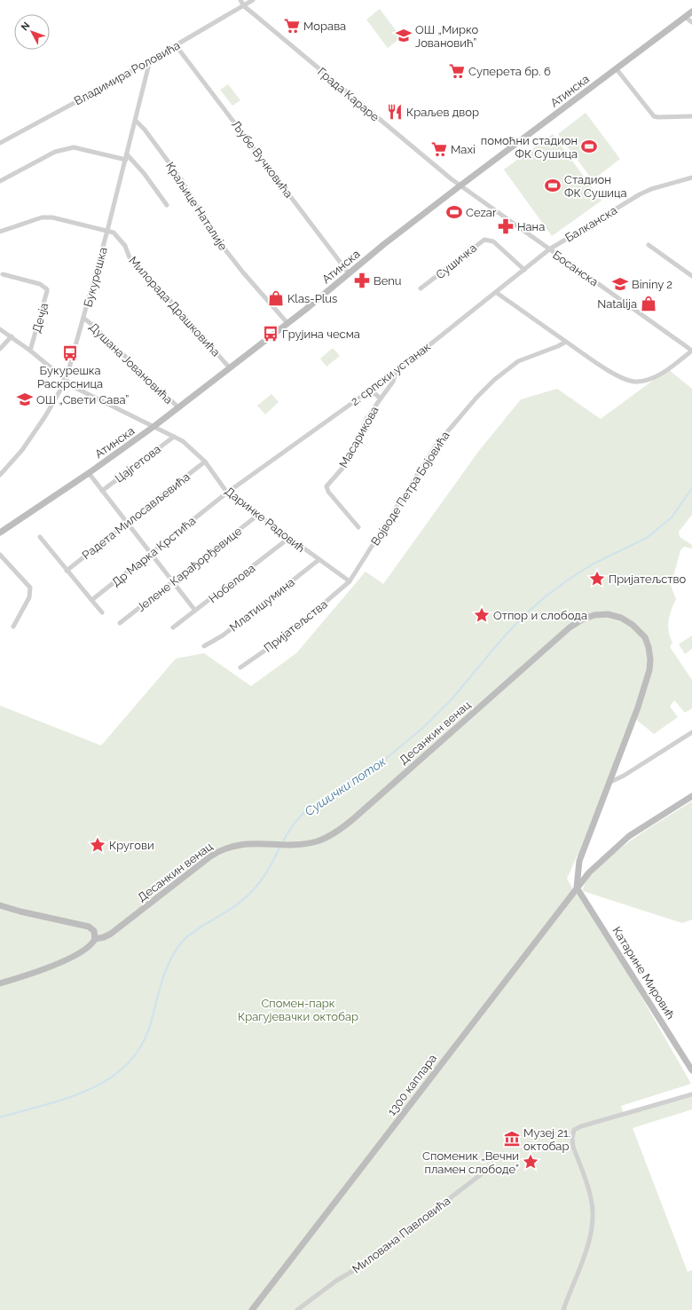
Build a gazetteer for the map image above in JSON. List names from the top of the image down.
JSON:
{
  "streets": {
    "street": [
      "Владимира Роловића",
      "Атинска",
      "Града Караре",
      "Љубе Вучковића",
      "Краљице Наталије",
      "Балканска",
      "Сушичка",
      "Босанска",
      "Букурешка",
      "Милорада Драшковића",
      "Дечја",
      "Душана Јовановића",
      "2. српски устанак",
      "Масарикова",
      "Цајгетова",
      "Војводе Петра Бојовића",
      "Радета Милосављевића",
      "Даринке Радовић",
      "Др Марка Крстића",
      "Јелене Карађорђевице",
      "Нобелова",
      "Млатишумина",
      "Пријатељства",
      "Десанкин венац",
      "Катарине Мировић",
      "1300 каплара",
      "Милована Павловића"
    ]
  },
  "crossings": [
    ["Владимира Роловића", "Града Караре"],
    ["Владимира Роловића", "Љубе Вучковића"],
    ["Владимира Роловића", "Букурешка"],
    ["Атинска", "Града Караре"],
    ["Атинска", "Љубе Вучковића"],
    ["Атинска", "Краљице Наталије"],
    ["Атинска", "Босанска"],
    ["Атинска", "Милорада Драшковића"],
    ["Атинска", "Душана Јовановића"],
    ["Атинска", "Даринке Радовић"],
    ["Града Караре", "Босанска"],
    ["Краљице Наталије", "Букурешка"],
    ["Балканска", "Босанска"],
    ["Балканска", "2. српски устанак"],
    ["Сушичка", "2. српски устанак"],
    ["Босанска", "2. српски устанак"],
    ["Букурешка", "Милорада Драшковића"],
    ["Букурешка", "Душана Јовановића"],
    ["Букурешка", "Даринке Радовић"],
    ["Дечја", "Даринке Радовић"],
    ["2. српски устанак", "Масарикова"],
    ["2. српски устанак", "Даринке Радовић"],
    ["2. српски устанак", "Др Марка Крстића"],
    ["Цајгетова", "Даринке Радовић"],
    ["Војводе Петра Бојовића", "Даринке Радовић"],
    ["Војводе Петра Бојовића", "Пријатељства"],
    ["Радета Милосављевића", "Даринке Радовић"],
    ["Даринке Радовић", "Др Марка Крстића"],
    ["Даринке Радовић", "Јелене Карађорђевице"],
    ["Даринке Радовић", "Нобелова"],
    ["Даринке Радовић", "Млатишумина"],
    ["Даринке Радовић", "Пријатељства"],
    ["Десанкин венац", "Катарине Мировић"],
    ["Десанкин венац", "1300 каплара"],
    ["Катарине Мировић", "1300 каплара"]
  ],
  "water": ["Сушички поток"],
  "parks": ["Спомен-парк Крагујевачки октобар"],
  "places": {
    "supermarket": ["Морава", "Суперета бр. 6", "Maxi"],
    "school or university": ["ОШ „Мирко Јовановић”", "Bininy 2", "ОШ „Свети Сава”"],
    "restaurant": ["Краљев двор"],
    "sports": ["помоћни стадион ФК Сушица", "Стадион ФК Сушица", "Cezar"],
    "pharmacy": ["Нана", "Benu"],
    "shop": ["Klas-Plus", "Natalija"],
    "bus stop": ["Грујина чесма", "Букурешка Раскрсница"],
    "place": [
      "Пријатељство",
      "Отпор и слобода",
      "Кругови",
      "Споменик „Вечни пламен слободе”"
    ],
    "museum": ["Музеј 21. октобар"]
  },
  "north": "top left"
}
